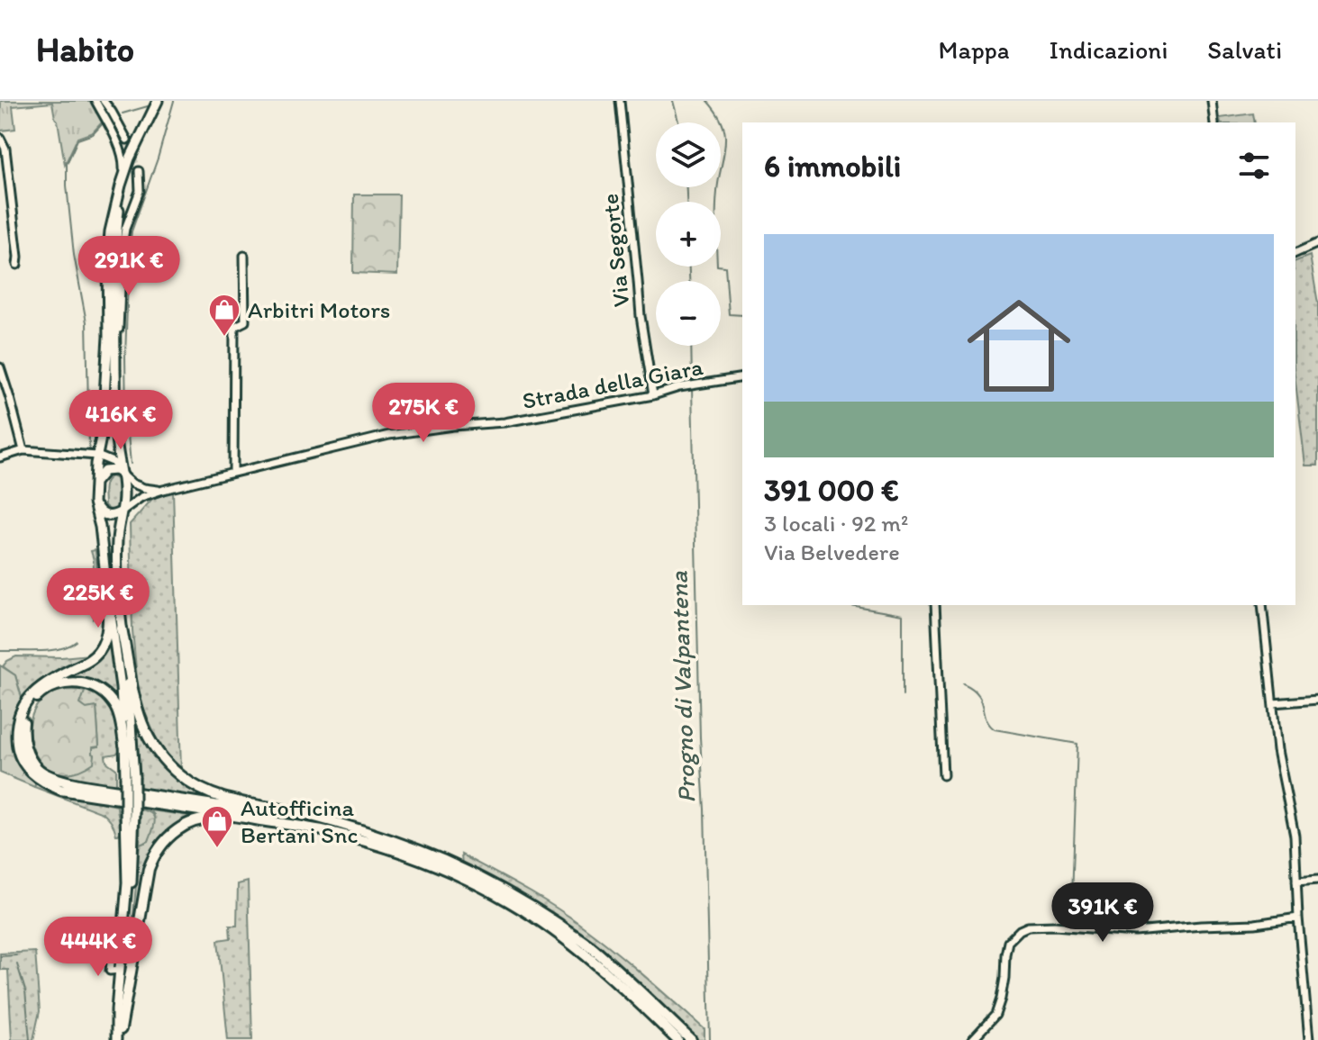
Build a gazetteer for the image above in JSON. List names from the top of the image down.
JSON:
{
  "streets": {
    "street": ["Via Segorte", "Strada della Giara"]
  },
  "crossings": [
    ["Via Segorte", "Strada della Giara"]
  ],
  "water": ["Progno di Valpantena"],
  "places": {
    "shop": ["Arbitri Motors", "Autofficina Bertani Snc"]
  },
  "page": {
    "header": "Habito",
    "nav": ["Mappa", "Indicazioni", "Salvati"],
    "map_buttons": ["+", "−"],
    "heading": "6 immobili",
    "list": [
      {
        "name": "391 000 €",
        "note": "3 locali · 92 m² · Via Belvedere"
      }
    ],
    "price": [
      "291K €",
      "275K €",
      "416K €",
      "225K €",
      "391K €",
      "444K €"
    ]
  }
}
